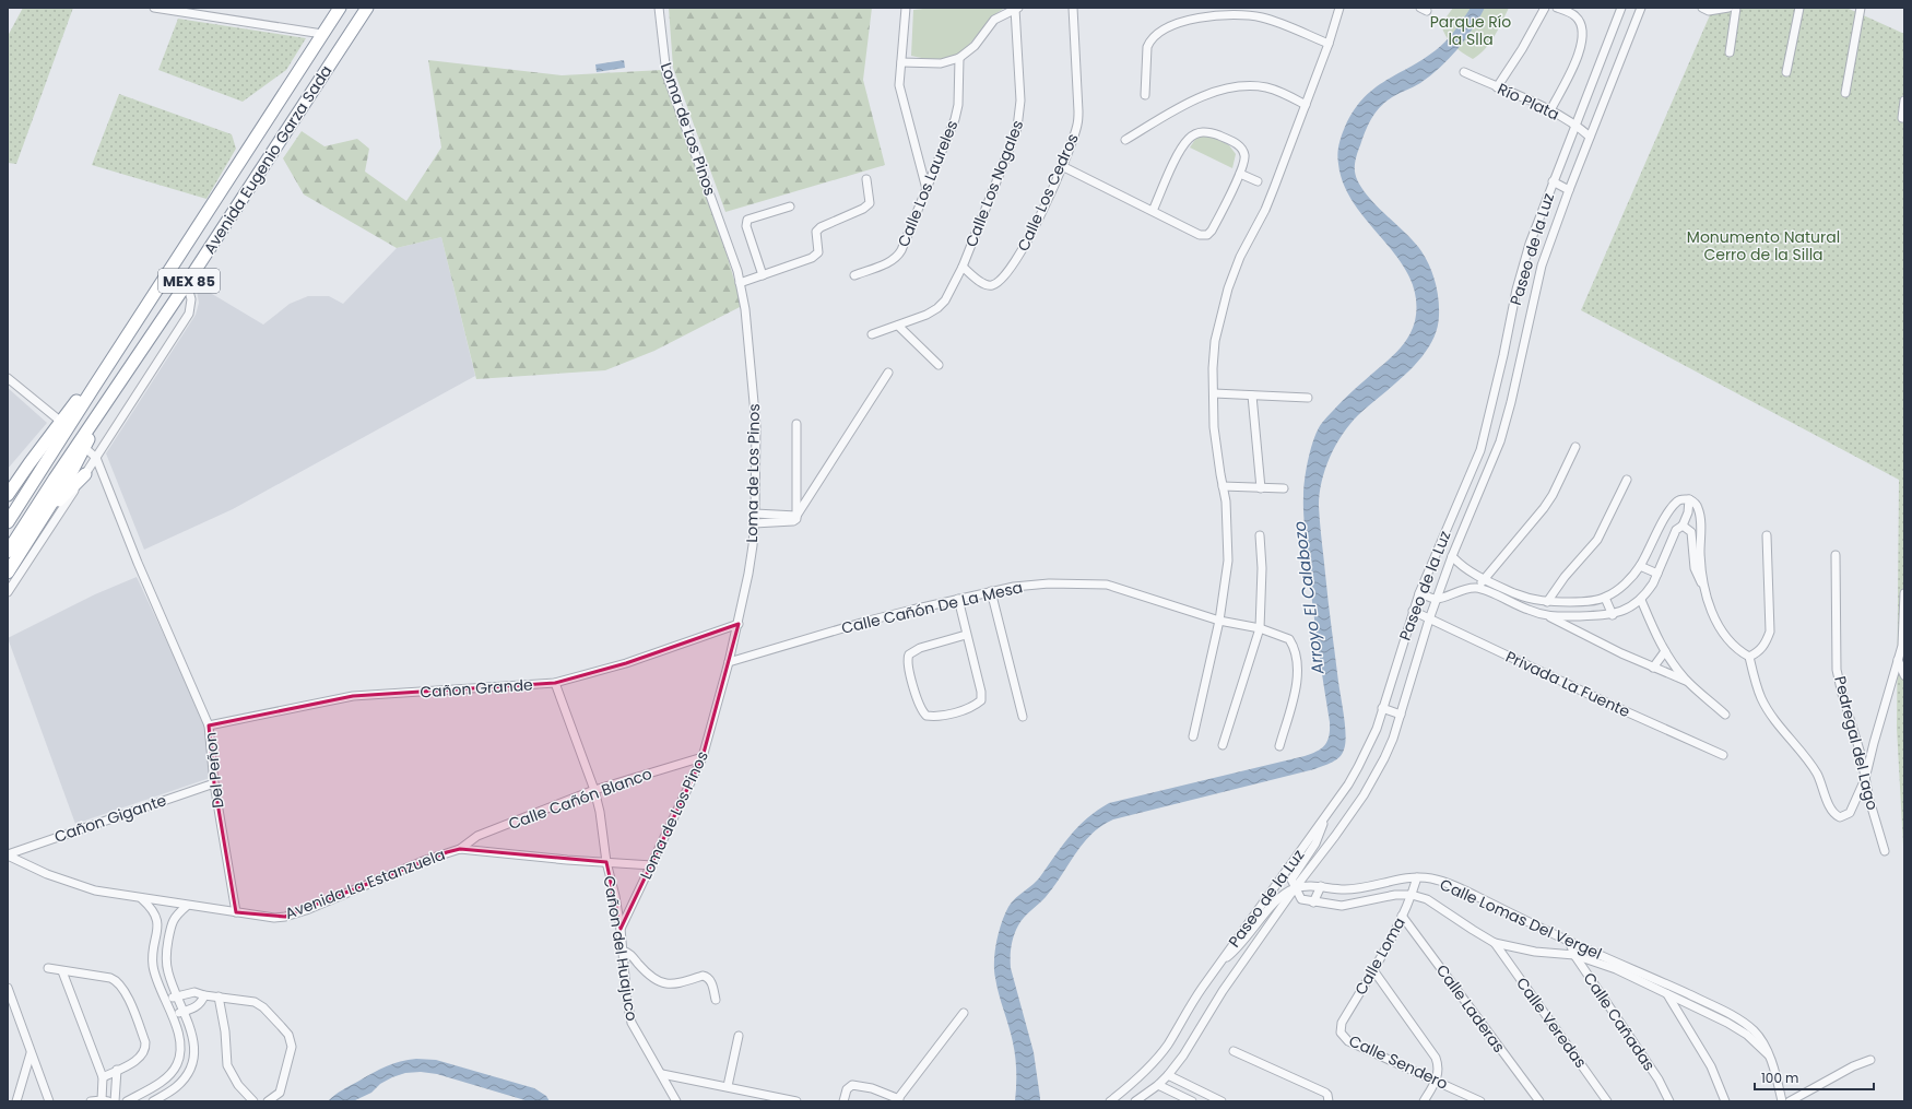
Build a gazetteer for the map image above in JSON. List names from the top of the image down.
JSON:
{
  "streets": {
    "highway": ["Avenida Eugenio Garza Sada", "MEX 85"],
    "street": [
      "Río Plata",
      "Loma de Los Pinos",
      "Calle Los Laureles",
      "Calle Los Nogales",
      "Calle Los Cedros",
      "Paseo de la Luz",
      "Calle Cañón De La Mesa",
      "Privada La Fuente",
      "Cañon Grande",
      "Pedregal del Lago",
      "Del Peñon",
      "Calle Cañón Blanco",
      "Cañon Gigante",
      "Avenida La Estanzuela",
      "Calle Lomas Del Vergel",
      "Cañon del Huajuco",
      "Calle Loma",
      "Calle Laderas",
      "Calle Cañadas",
      "Calle Veredas",
      "Calle Sendero"
    ]
  },
  "crossings": [
    ["Río Plata", "Paseo de la Luz"],
    ["Loma de Los Pinos", "Calle Cañón De La Mesa"],
    ["Loma de Los Pinos", "Cañon Grande"],
    ["Loma de Los Pinos", "Calle Cañón Blanco"],
    ["Loma de Los Pinos", "Avenida La Estanzuela"],
    ["Loma de Los Pinos", "Cañon del Huajuco"],
    ["Calle Los Nogales", "Calle Los Cedros"],
    ["Paseo de la Luz", "Privada La Fuente"],
    ["Paseo de la Luz", "Calle Lomas Del Vergel"],
    ["Cañon Grande", "Del Peñon"],
    ["Cañon Grande", "Cañon del Huajuco"],
    ["Del Peñon", "Cañon Gigante"],
    ["Del Peñon", "Avenida La Estanzuela"],
    ["Calle Cañón Blanco", "Avenida La Estanzuela"],
    ["Calle Cañón Blanco", "Cañon del Huajuco"],
    ["Cañon Gigante", "Avenida La Estanzuela"],
    ["Avenida La Estanzuela", "Cañon del Huajuco"],
    ["Calle Lomas Del Vergel", "Calle Loma"],
    ["Calle Lomas Del Vergel", "Calle Cañadas"],
    ["Calle Lomas Del Vergel", "Calle Veredas"],
    ["Calle Loma", "Calle Laderas"],
    ["Calle Loma", "Calle Sendero"]
  ],
  "water": ["Arroyo El Calabozo"],
  "parks": ["Parque Río la Slla", "Monumento Natural Cerro de la Silla"],
  "scale_bar": "100 m"
}
